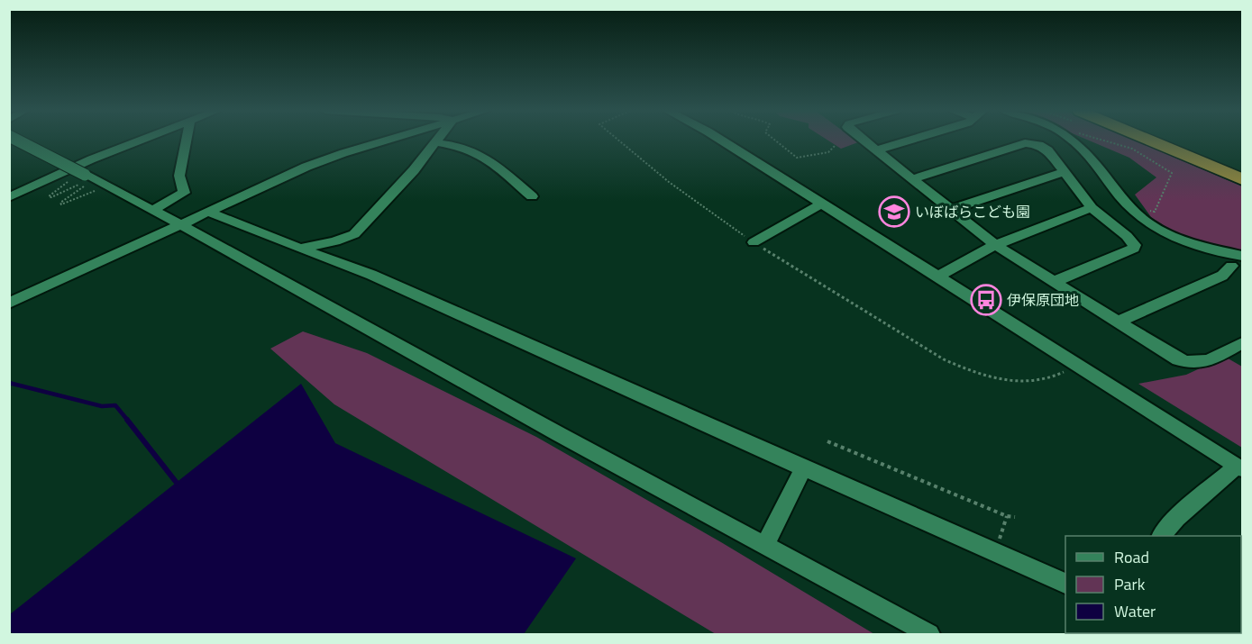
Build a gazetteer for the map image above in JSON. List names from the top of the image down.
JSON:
{
  "places": {
    "school or university": ["いぼばらこども園"],
    "bus stop": ["伊保原団地"]
  },
  "legend": ["Road", "Park", "Water"]
}
